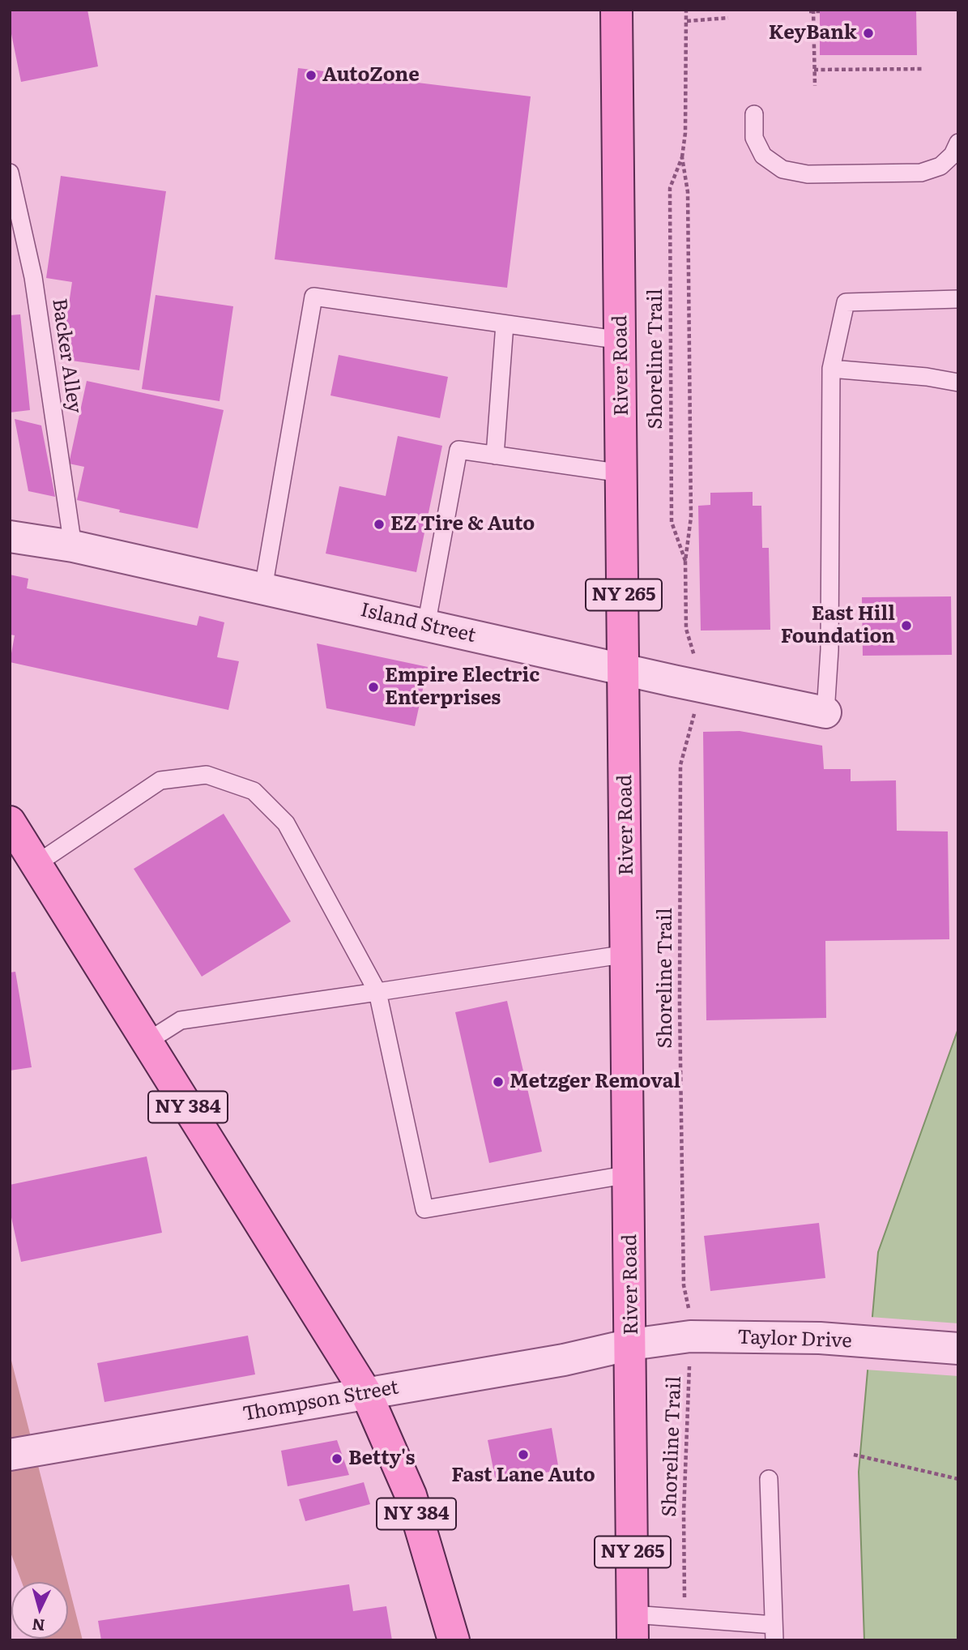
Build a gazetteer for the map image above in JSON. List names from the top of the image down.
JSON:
{
  "streets": {
    "main road": ["River Road", "NY 265", "NY 384"],
    "street": ["Island Street", "Taylor Drive", "Thompson Street"],
    "lane": ["Backer Alley"],
    "path": ["Shoreline Trail"]
  },
  "crossings": [
    ["Backer Alley", "Island Street"],
    ["River Road", "Island Street"],
    ["River Road", "Taylor Drive"],
    ["River Road", "Thompson Street"],
    ["NY 384", "Thompson Street"],
    ["Taylor Drive", "Thompson Street"]
  ],
  "places": [
    "KeyBank",
    "AutoZone",
    "EZ Tire & Auto",
    "East Hill Foundation",
    "Empire Electric Enterprises",
    "Metzger Removal",
    "Fast Lane Auto",
    "Betty's"
  ],
  "north": "bottom"
}
